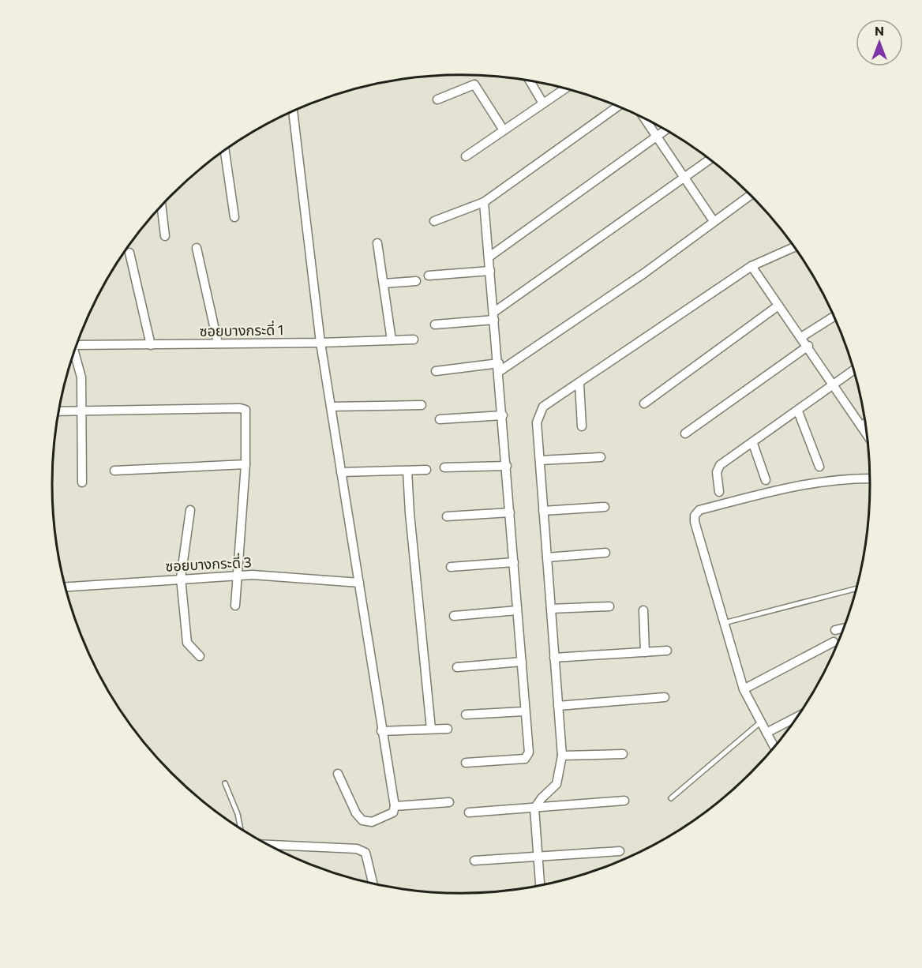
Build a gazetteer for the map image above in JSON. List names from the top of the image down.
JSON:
{
  "streets": {
    "street": ["ซอยบางกระดี่ 1", "ซอยบางกระดี่ 3"]
  },
  "north": "top"
}
